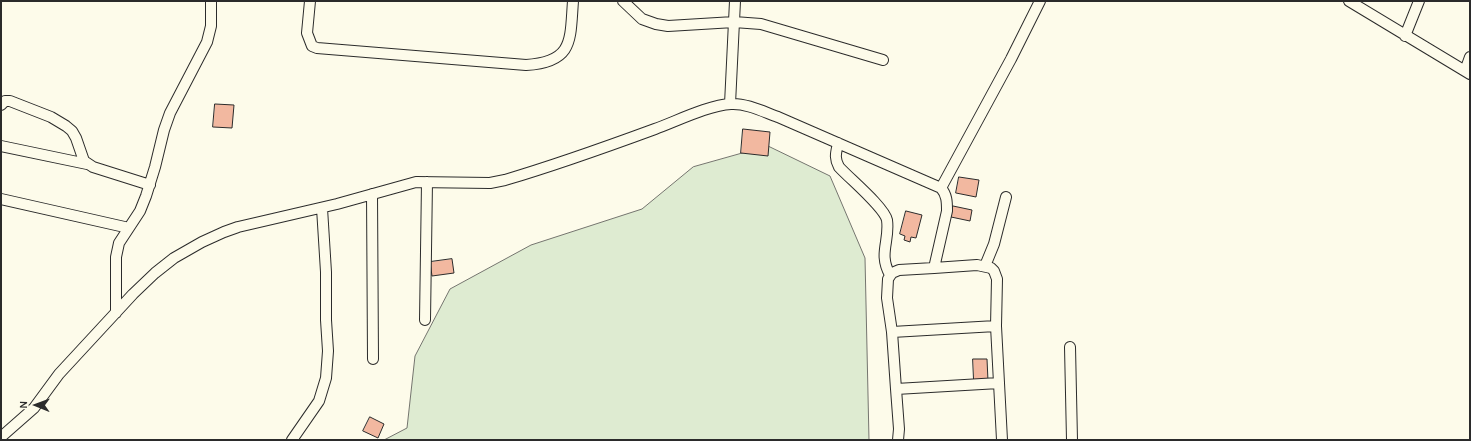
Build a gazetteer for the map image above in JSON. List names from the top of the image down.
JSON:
{
  "north": "left"
}
